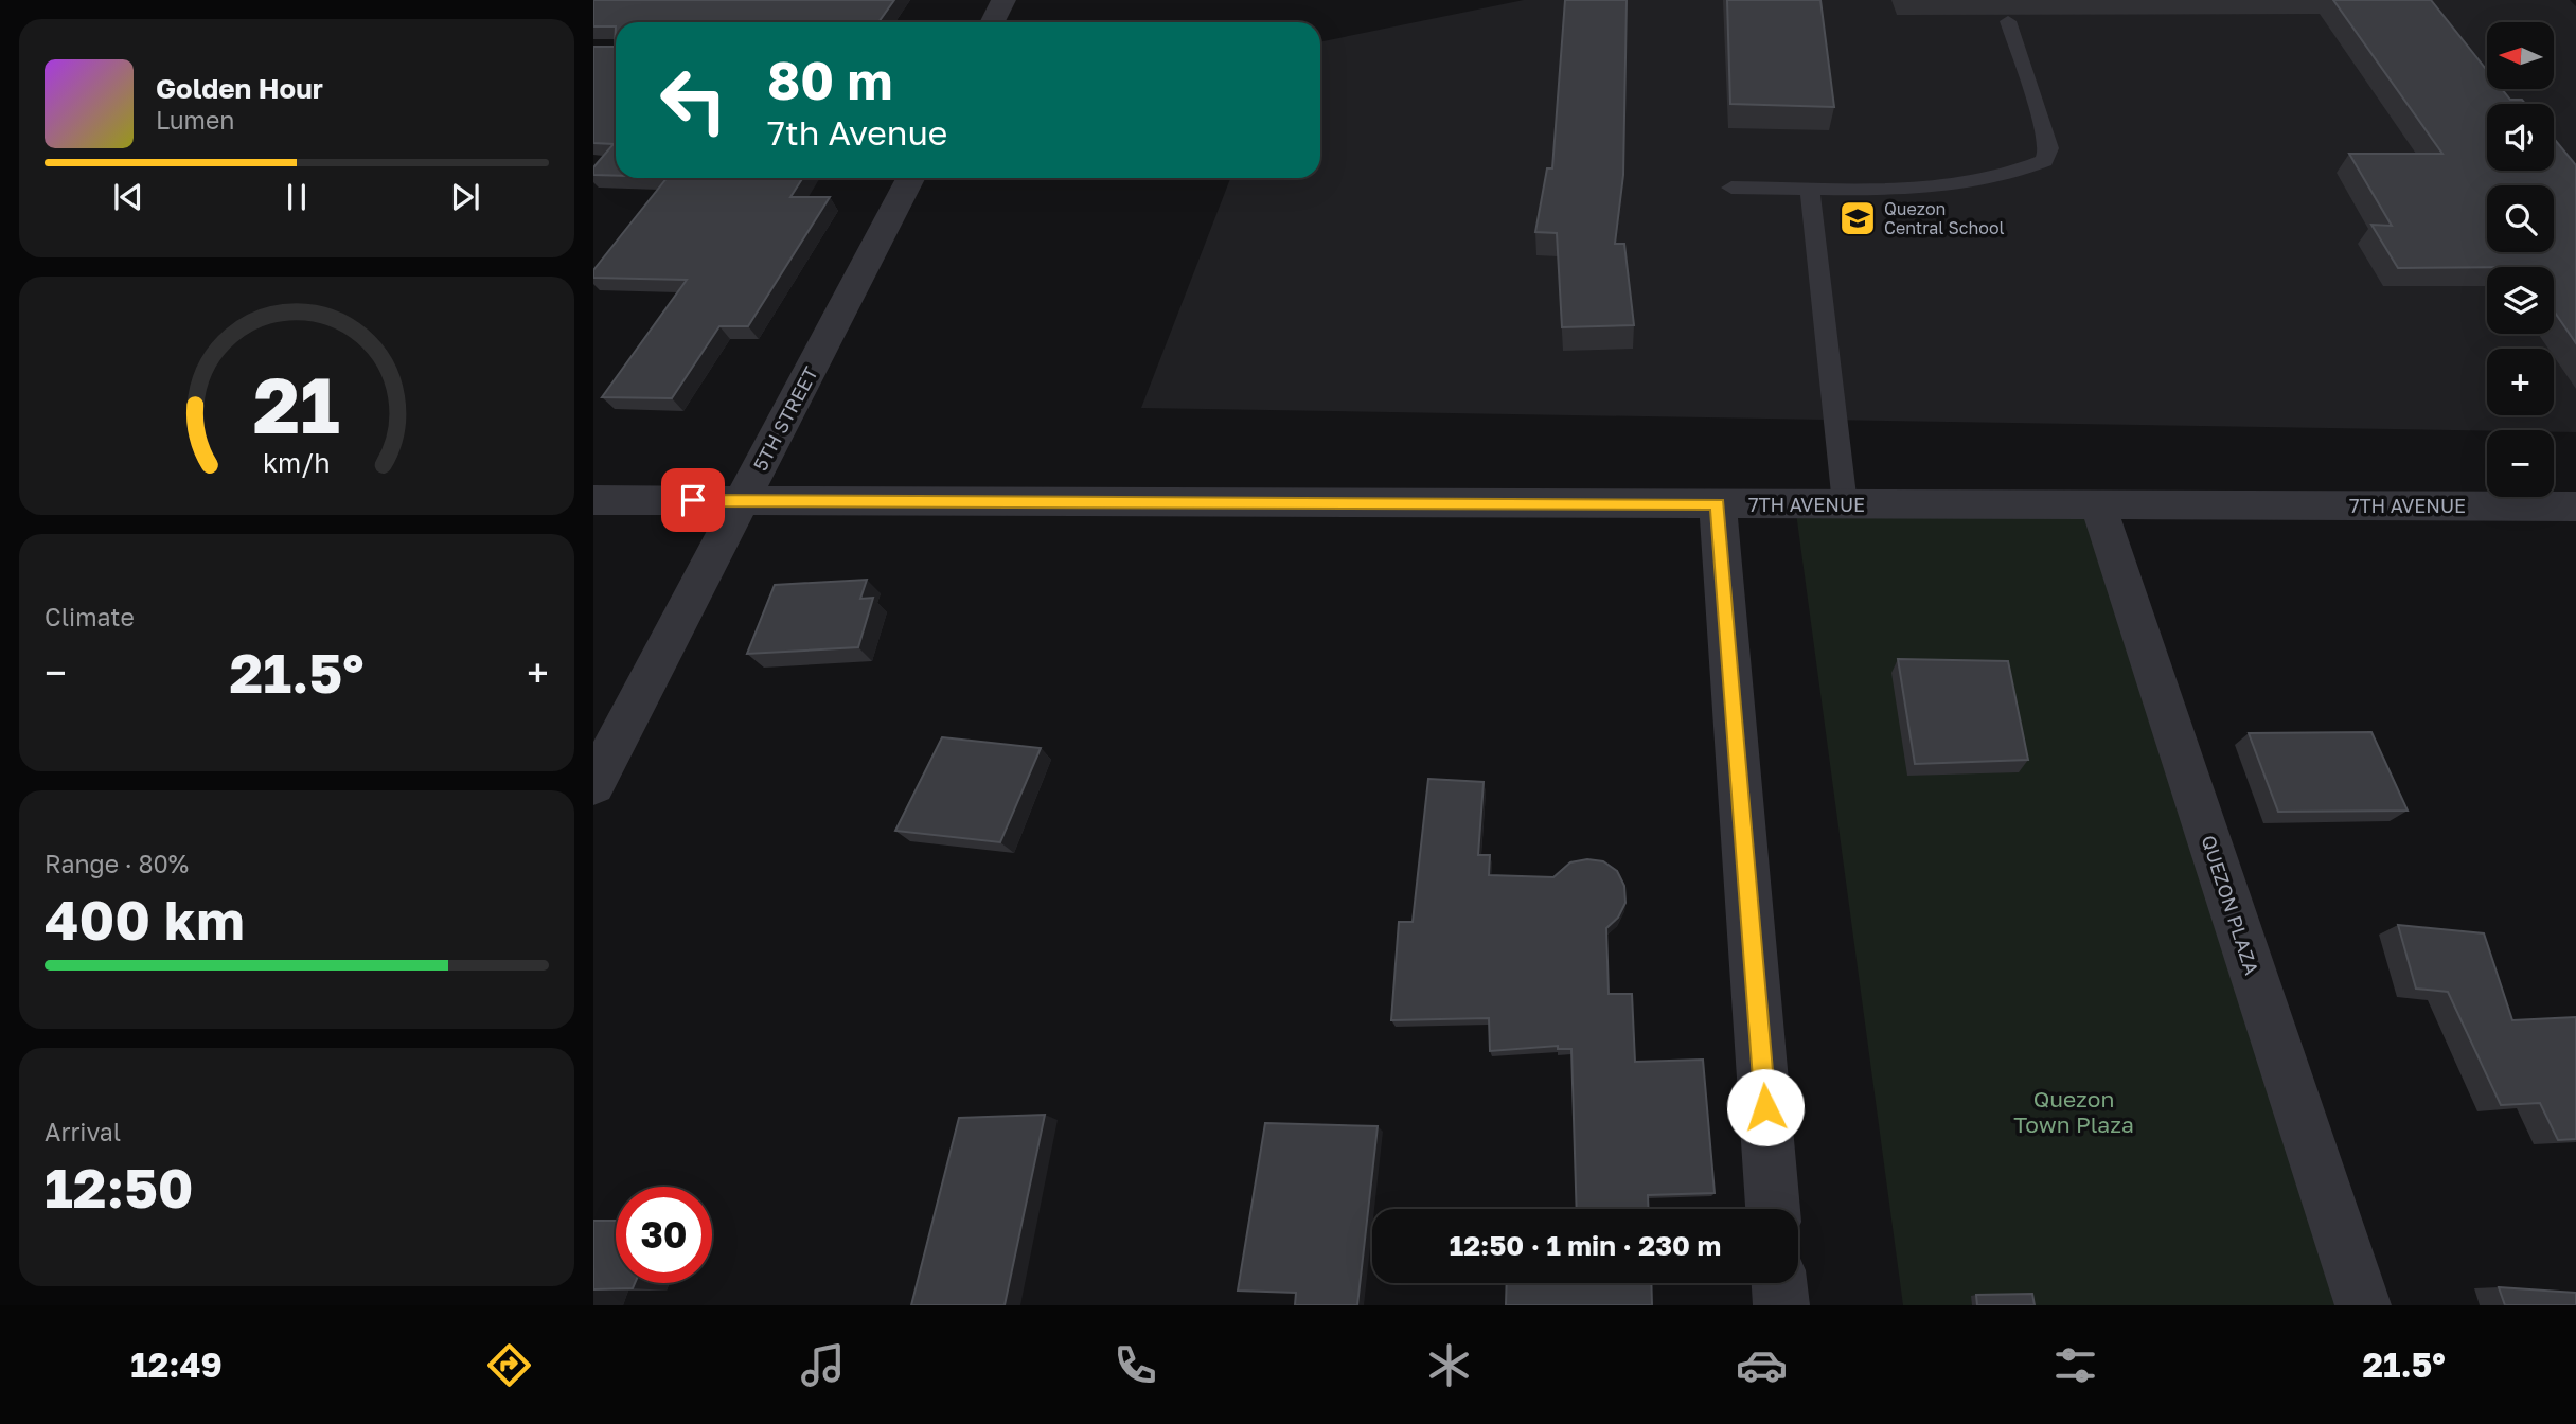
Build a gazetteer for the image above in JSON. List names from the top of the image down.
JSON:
{
  "streets": {
    "street": ["5TH STREET", "7TH AVENUE", "QUEZON PLAZA"]
  },
  "crossings": [
    ["5TH STREET", "7TH AVENUE"],
    ["7TH AVENUE", "QUEZON PLAZA"]
  ],
  "parks": ["Quezon Town Plaza"],
  "places": {
    "school or university": ["Quezon Central School"]
  },
  "north": "left",
  "page": {
    "map_buttons": ["+", "−"],
    "turn": ["80 m", "7th Avenue"],
    "song": ["Golden Hour", "Lumen"],
    "tile": [
      "Climate",
      ["Range · 80%", "400 km"],
      ["Arrival", "12:50"]
    ],
    "heat": ["−", "21.5°", "+"],
    "limit": "30",
    "trip": "12:50 · 1 min · 230 m",
    "tabs": ["12:49", "21.5°"],
    "gauge": ["21", "km/h"]
  }
}
